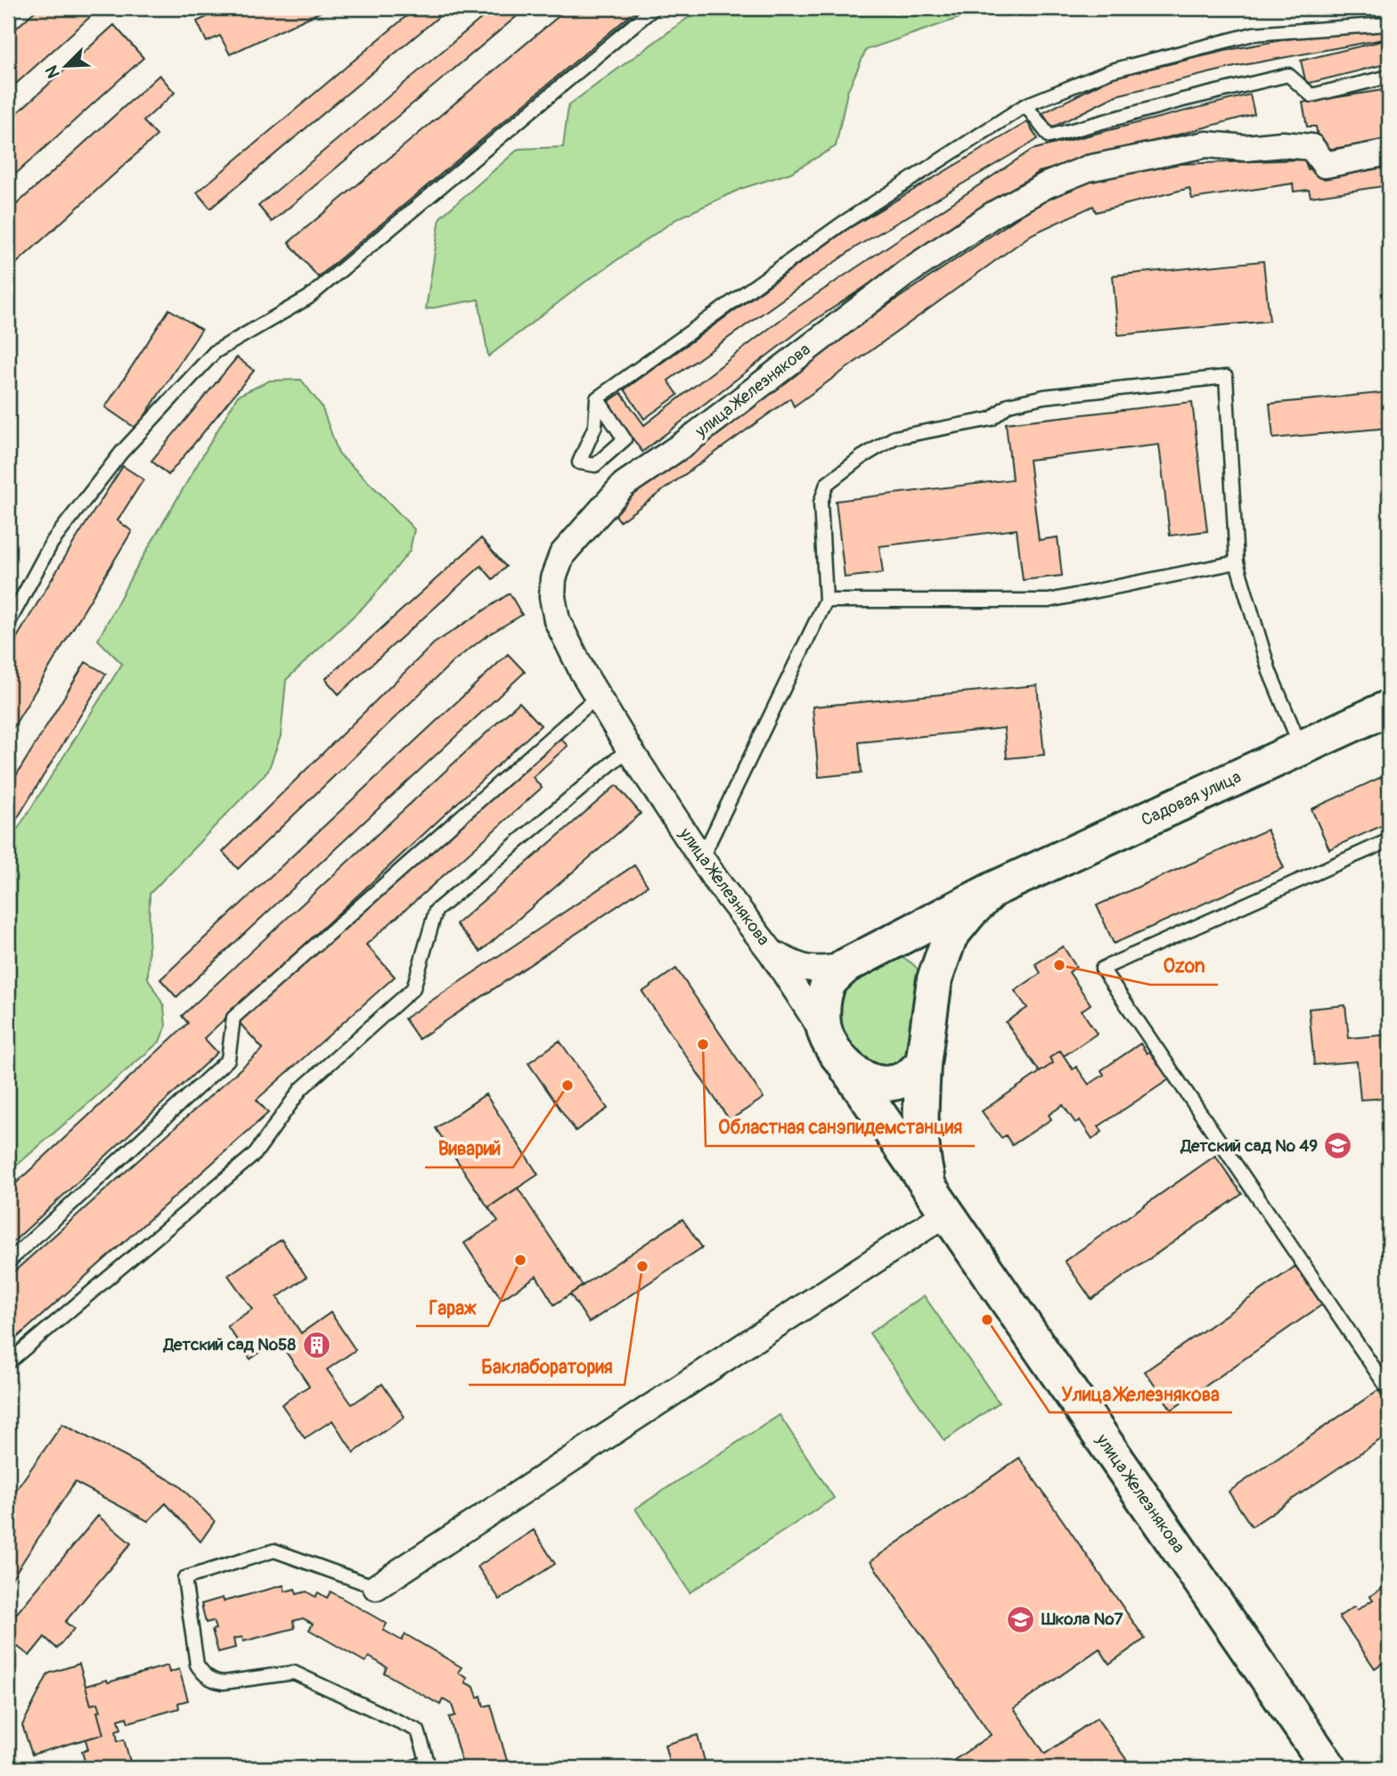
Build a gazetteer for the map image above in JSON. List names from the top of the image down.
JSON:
{
  "streets": {
    "main road": ["улица Железнякова", "Садовая улица"]
  },
  "crossings": [
    ["улица Железнякова", "Садовая улица"]
  ],
  "places": {
    "other": [
      "Ozon",
      "Областная санэпидемстанция",
      "Виварий",
      "Гараж",
      "Баклаборатория",
      "Улица Железнякова"
    ],
    "school or university": ["Детский сад № 49", "Школа №7"],
    "building": ["Детский сад №58"]
  },
  "north": "bottom left"
}
